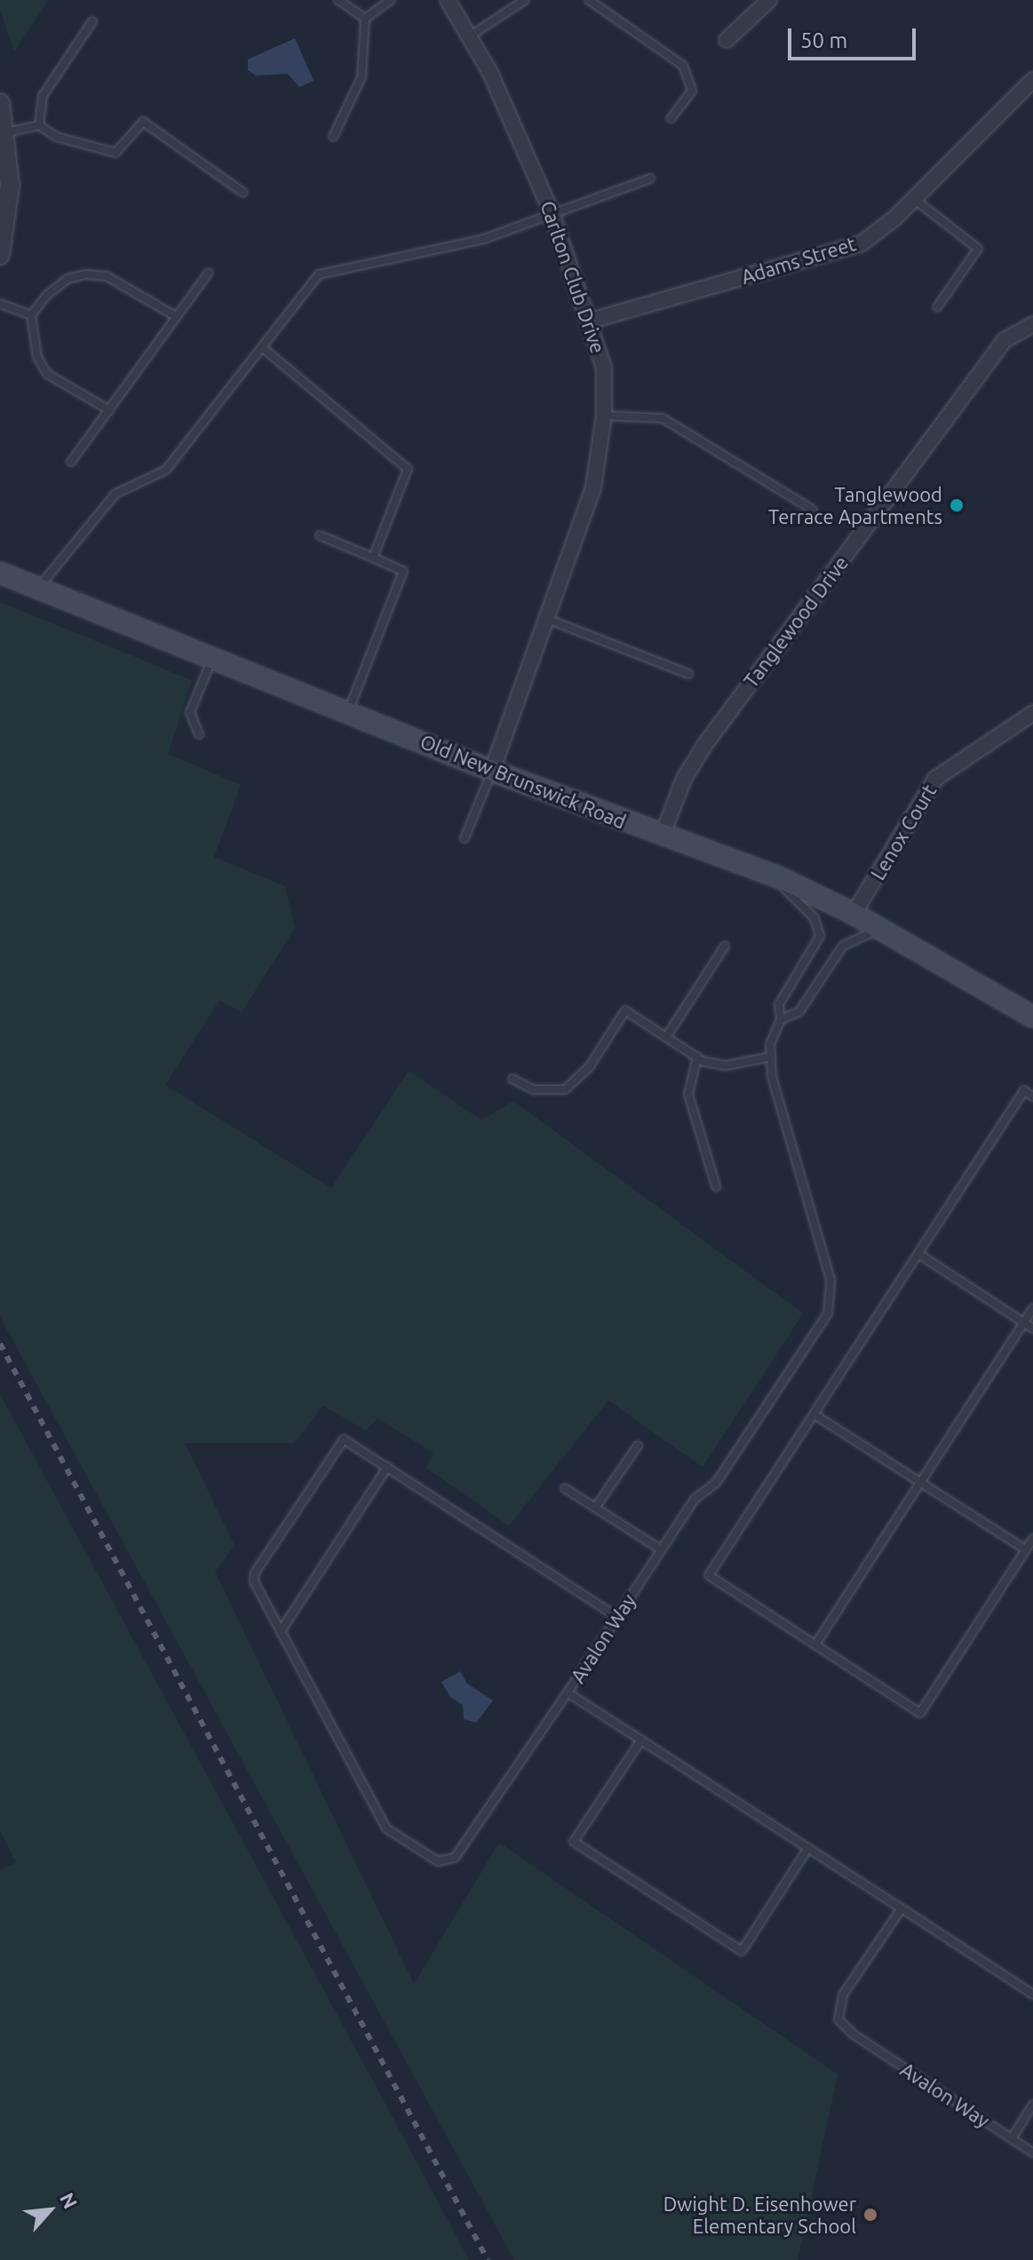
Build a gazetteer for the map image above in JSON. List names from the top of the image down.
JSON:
{
  "streets": {
    "main road": ["Old New Brunswick Road"],
    "street": [
      "Adams Street",
      "Carlton Club Drive",
      "Tanglewood Drive",
      "Lenox Court"
    ],
    "lane": ["Avalon Way"]
  },
  "crossings": [
    ["Adams Street", "Carlton Club Drive"],
    ["Carlton Club Drive", "Old New Brunswick Road"],
    ["Tanglewood Drive", "Old New Brunswick Road"],
    ["Old New Brunswick Road", "Lenox Court"],
    ["Old New Brunswick Road", "Avalon Way"]
  ],
  "places": ["Tanglewood Terrace Apartments", "Dwight D. Eisenhower Elementary School"],
  "scale_bar": "50 m",
  "north": "top right"
}
